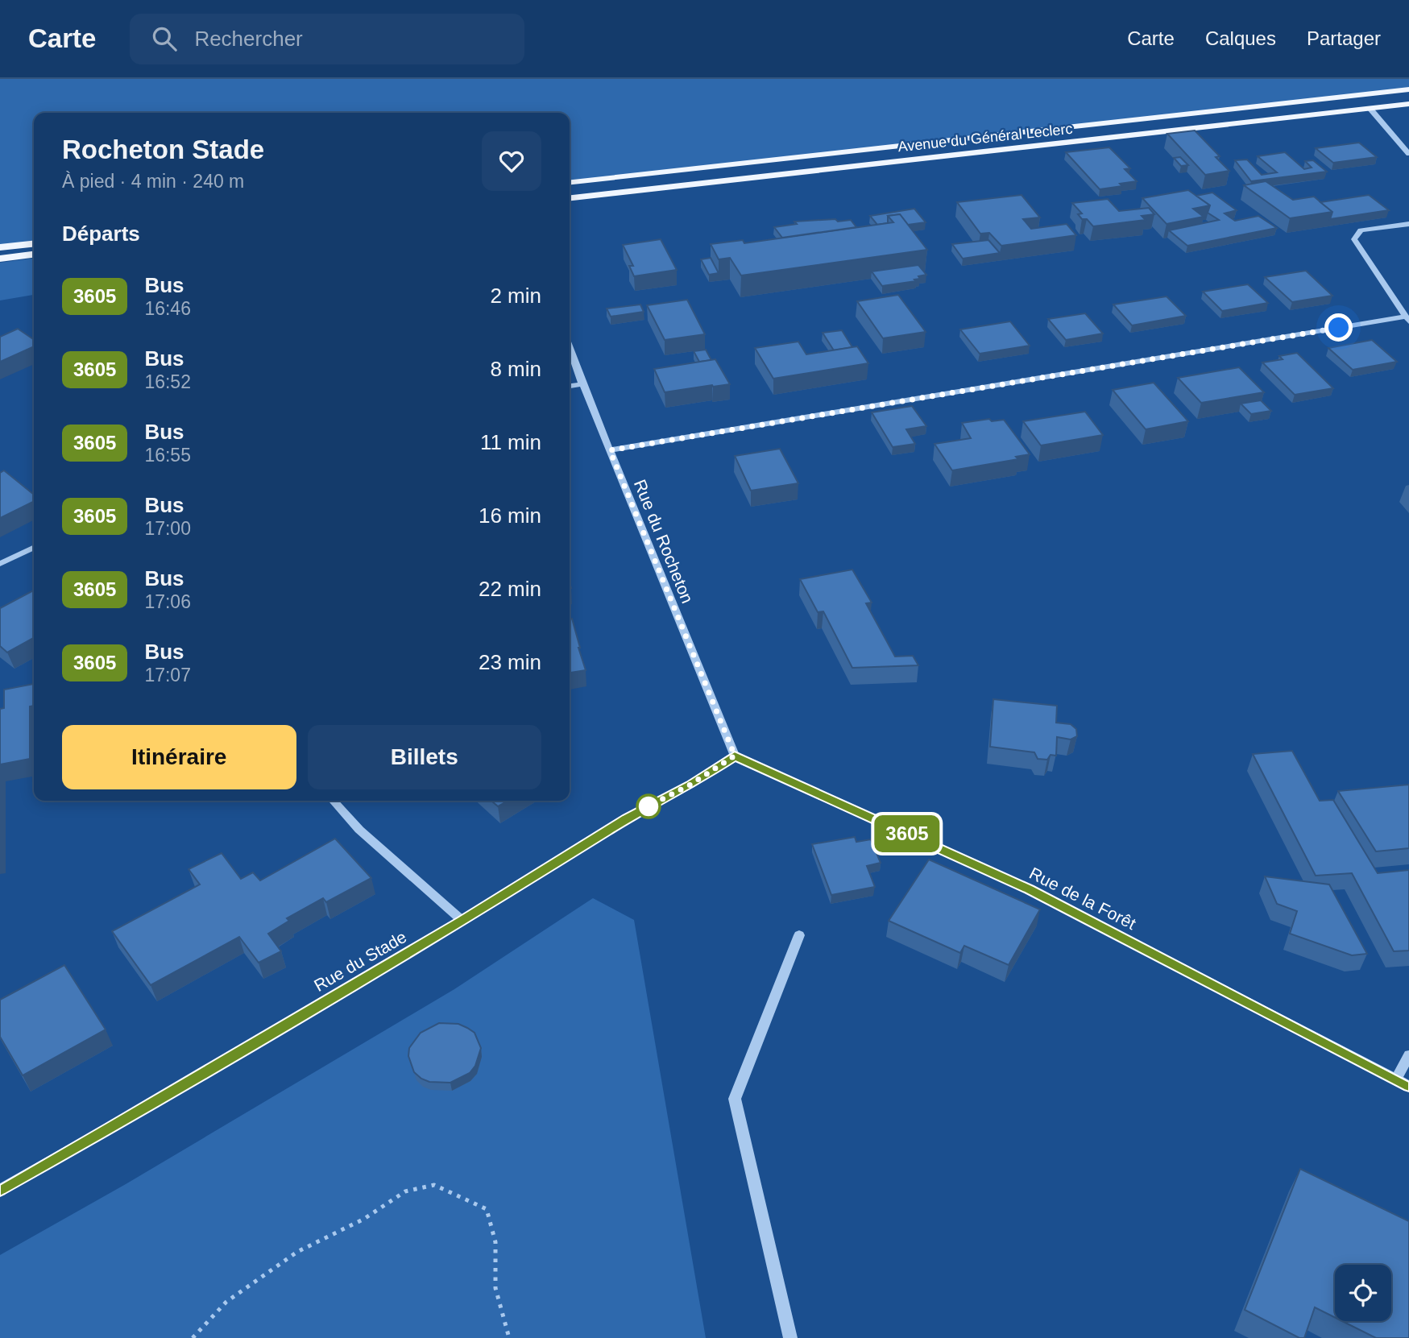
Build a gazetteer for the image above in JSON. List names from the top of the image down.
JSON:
{
  "streets": {
    "main road": ["Avenue du Général Leclerc"],
    "street": ["Rue du Rocheton", "Rue de la Forêt", "Rue du Stade"]
  },
  "crossings": [
    ["Rue du Rocheton", "Rue de la Forêt"],
    ["Rue du Rocheton", "Rue du Stade"],
    ["Rue de la Forêt", "Rue du Stade"]
  ],
  "lines": ["bus line 3605"],
  "page": {
    "header": "Carte",
    "search": "Rechercher",
    "nav": ["Carte", "Calques", "Partager"],
    "on_map": "3605",
    "heading": [
      ["Rocheton Stade", "À pied · 4 min · 240 m"],
      "Départs"
    ],
    "list": [
      {
        "mark": "3605",
        "name": "Bus",
        "note": "16:46",
        "value": "2 min"
      },
      {
        "mark": "3605",
        "name": "Bus",
        "note": "16:52",
        "value": "8 min"
      },
      {
        "mark": "3605",
        "name": "Bus",
        "note": "16:55",
        "value": "11 min"
      },
      {
        "mark": "3605",
        "name": "Bus",
        "note": "17:00",
        "value": "16 min"
      },
      {
        "mark": "3605",
        "name": "Bus",
        "note": "17:06",
        "value": "22 min"
      },
      {
        "mark": "3605",
        "name": "Bus",
        "note": "17:07",
        "value": "23 min"
      }
    ],
    "buttons": ["Itinéraire", "Billets"]
  }
}
